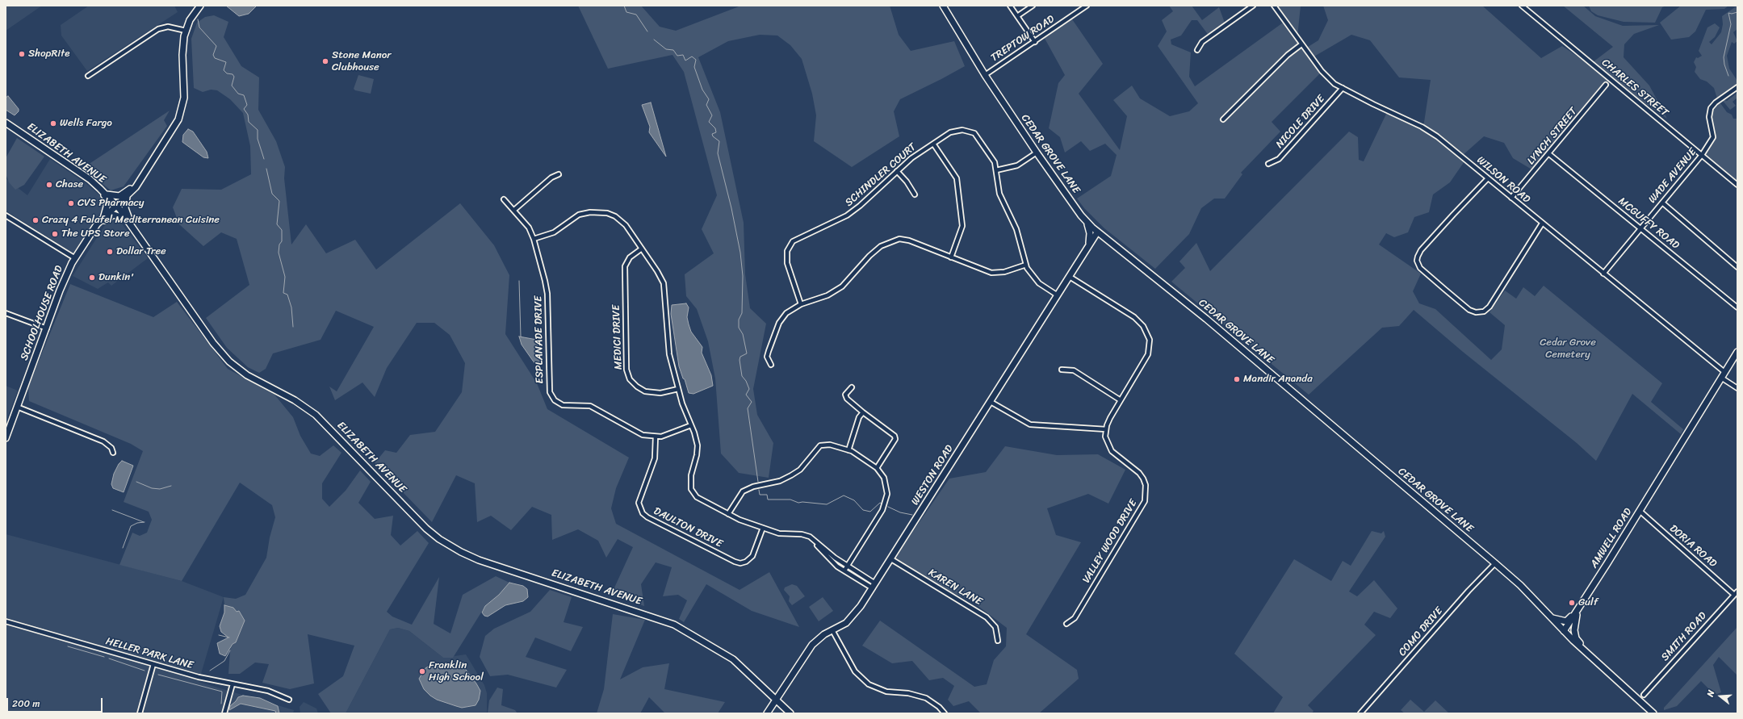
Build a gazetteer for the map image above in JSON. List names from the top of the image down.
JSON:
{
  "streets": {
    "street": [
      "TREPTOW ROAD",
      "CHARLES STREET",
      "NICOLE DRIVE",
      "LYNCH STREET",
      "ELIZABETH AVENUE",
      "CEDAR GROVE LANE",
      "SCHINDLER COURT",
      "WADE AVENUE",
      "WILSON ROAD",
      "MCGUFFY ROAD",
      "SCHOOLHOUSE ROAD",
      "MEDICI DRIVE",
      "ESPLANADE DRIVE",
      "WESTON ROAD",
      "DAULTON DRIVE",
      "AMWELL ROAD",
      "VALLEY WOOD DRIVE",
      "DORIA ROAD",
      "KAREN LANE",
      "COMO DRIVE",
      "SMITH ROAD",
      "HELLER PARK LANE"
    ]
  },
  "crossings": [
    ["TREPTOW ROAD", "CEDAR GROVE LANE"],
    ["CHARLES STREET", "WADE AVENUE"],
    ["NICOLE DRIVE", "WILSON ROAD"],
    ["LYNCH STREET", "WILSON ROAD"],
    ["LYNCH STREET", "MCGUFFY ROAD"],
    ["ELIZABETH AVENUE", "SCHOOLHOUSE ROAD"],
    ["ELIZABETH AVENUE", "WESTON ROAD"],
    ["CEDAR GROVE LANE", "WESTON ROAD"],
    ["CEDAR GROVE LANE", "AMWELL ROAD"],
    ["CEDAR GROVE LANE", "COMO DRIVE"],
    ["SCHINDLER COURT", "WESTON ROAD"],
    ["WADE AVENUE", "WILSON ROAD"],
    ["WADE AVENUE", "MCGUFFY ROAD"],
    ["WILSON ROAD", "AMWELL ROAD"],
    ["ESPLANADE DRIVE", "DAULTON DRIVE"],
    ["WESTON ROAD", "KAREN LANE"],
    ["AMWELL ROAD", "DORIA ROAD"],
    ["DORIA ROAD", "SMITH ROAD"]
  ],
  "parks": ["Cedar Grove Cemetery"],
  "places": [
    "ShopRite",
    "Stone Manor Clubhouse",
    "Wells Fargo",
    "Chase",
    "CVS Pharmacy",
    "Crazy 4 Falafel Mediterranean Cuisine",
    "The UPS Store",
    "Dollar Tree",
    "Dunkin'",
    "Mandir Ananda",
    "Gulf",
    "Franklin High School"
  ],
  "scale_bar": "200 m",
  "north": "left"
}
